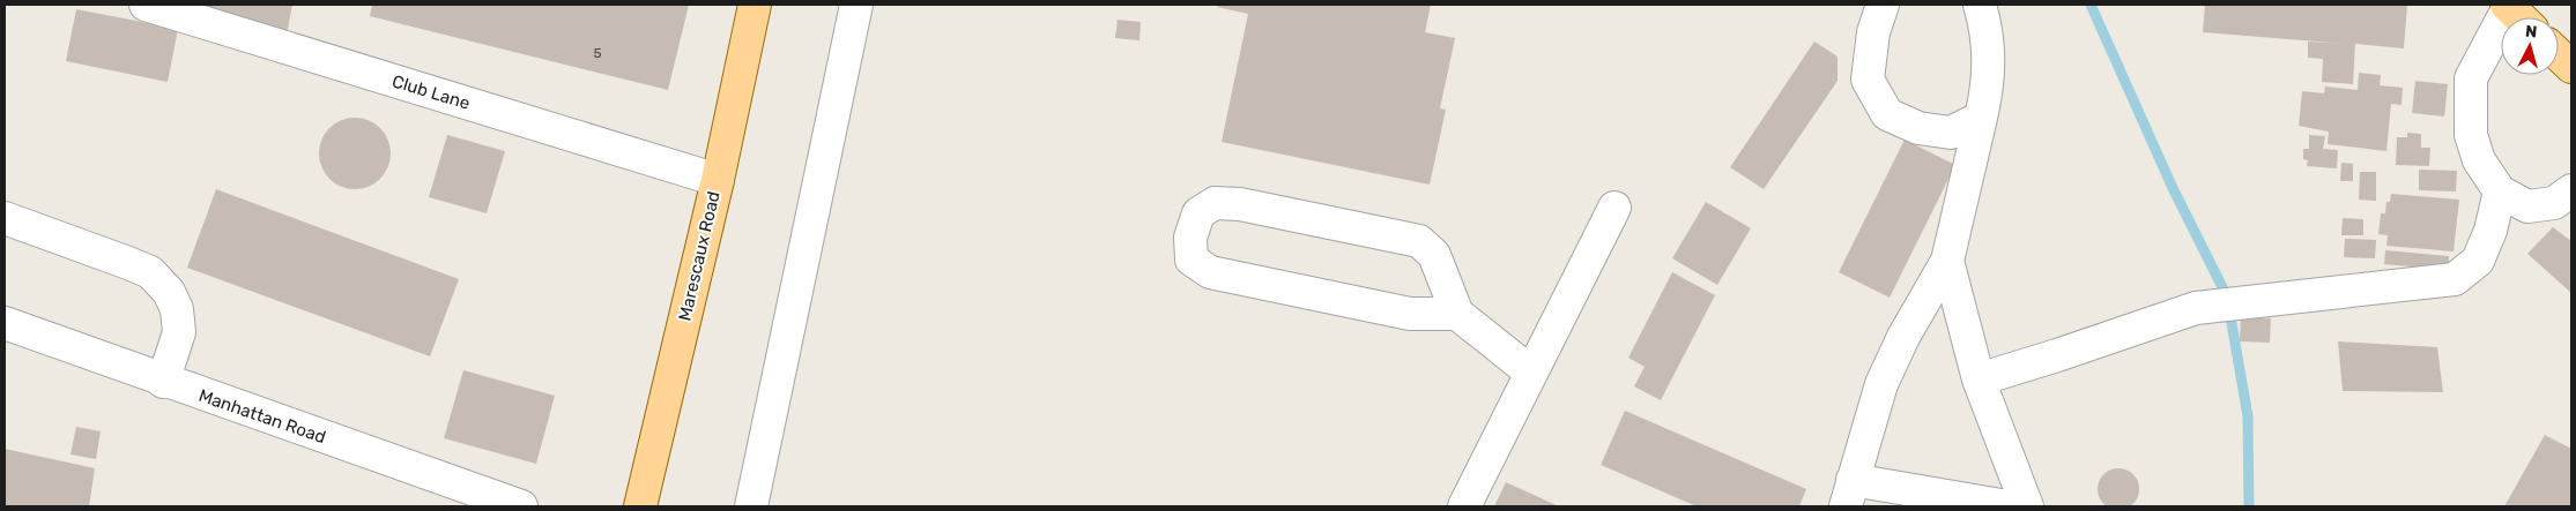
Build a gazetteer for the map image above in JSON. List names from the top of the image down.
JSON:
{
  "streets": {
    "main road": ["Marescaux Road"],
    "street": ["Club Lane", "Manhattan Road"]
  },
  "crossings": [
    ["Club Lane", "Marescaux Road"]
  ],
  "house_numbers": ["5"],
  "north": "top"
}
